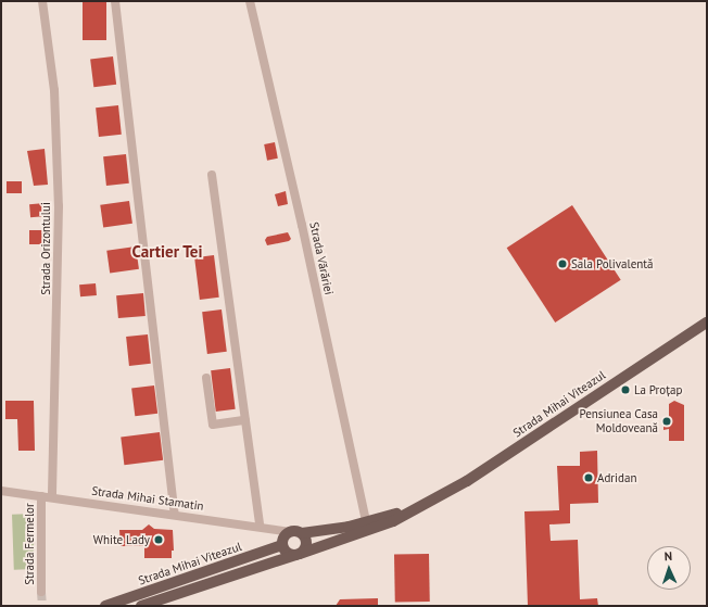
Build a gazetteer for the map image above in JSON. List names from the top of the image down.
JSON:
{
  "streets": {
    "main road": ["Strada Mihai Viteazul"],
    "street": [
      "Strada Orizontului",
      "Strada Vărăriei",
      "Strada Mihai Stamatin",
      "Strada Fermelor"
    ]
  },
  "crossings": [
    ["Strada Orizontului", "Strada Mihai Stamatin"],
    ["Strada Vărăriei", "Strada Mihai Viteazul"],
    ["Strada Mihai Viteazul", "Strada Mihai Stamatin"],
    ["Strada Mihai Stamatin", "Strada Fermelor"]
  ],
  "districts": ["Cartier Tei"],
  "places": [
    "Sala Polivalentă",
    "La Proțap",
    "Pensiunea Casa Moldoveană",
    "Adridan",
    "White Lady"
  ],
  "north": "top"
}
